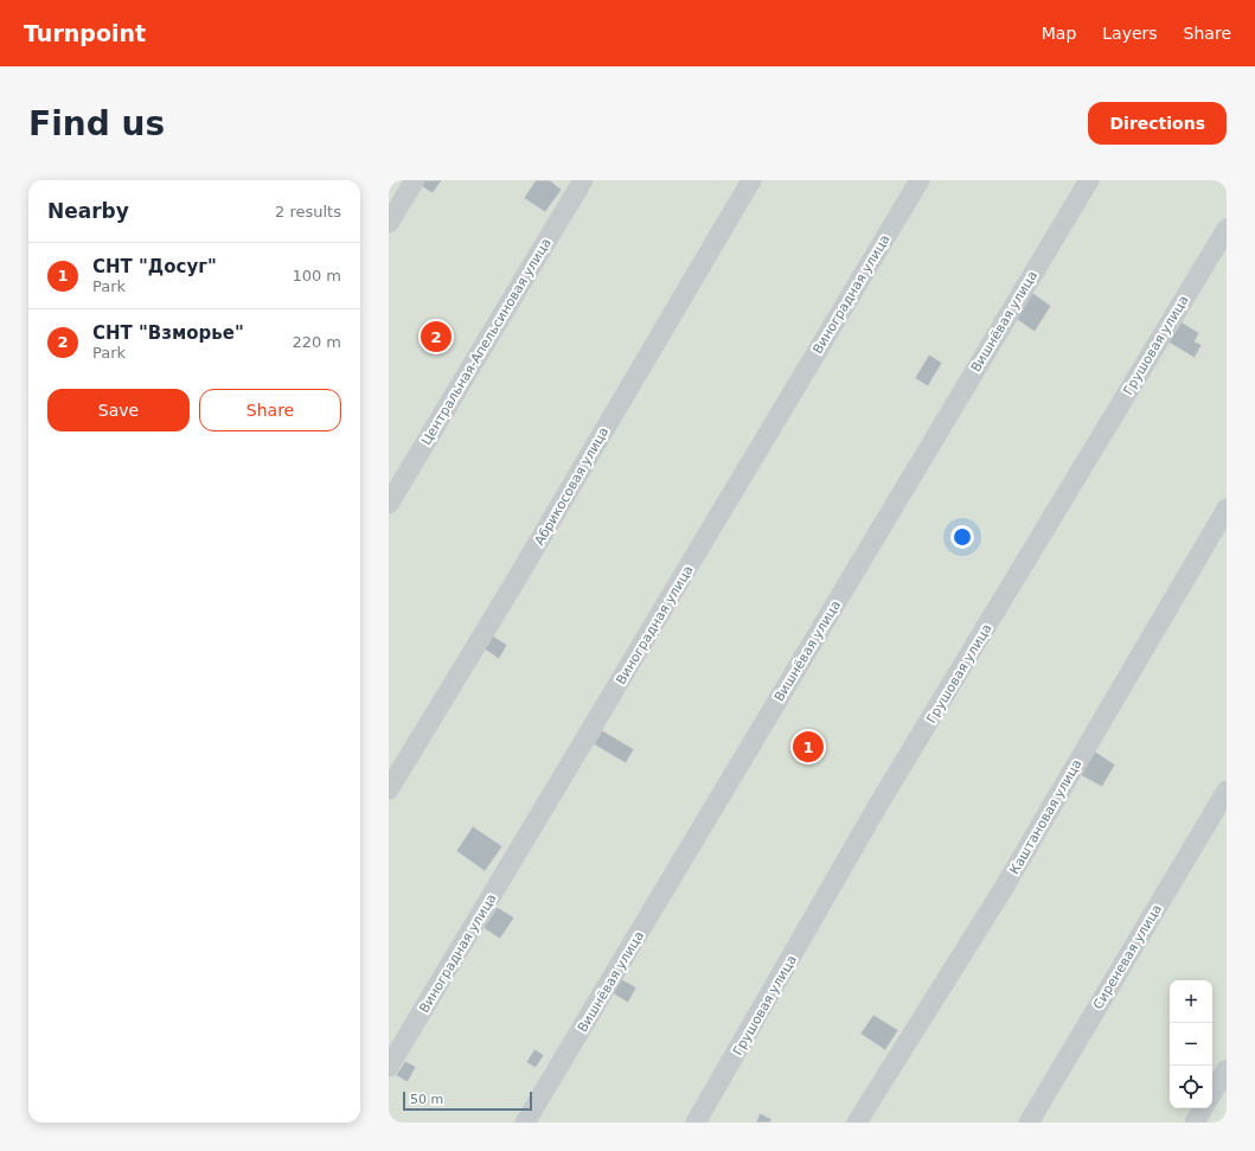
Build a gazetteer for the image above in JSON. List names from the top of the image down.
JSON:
{
  "streets": {
    "lane": [
      "Виноградная улица",
      "Вишнёвая улица",
      "Центральная-Апельсиновая улица",
      "Грушовая улица",
      "Абрикосовая улица",
      "Каштановая улица",
      "Сиреневая улица"
    ]
  },
  "scale_bar": "50 m",
  "page": {
    "header": "Turnpoint",
    "nav": ["Map", "Layers", "Share"],
    "buttons": [
      "Directions",
      ["Save", "Share"]
    ],
    "title": "Find us",
    "heading": ["Nearby", "2 results"],
    "list": [
      {
        "mark": "1",
        "name": "СНТ \"Досуг\"",
        "note": "Park",
        "value": "100 m"
      },
      {
        "mark": "2",
        "name": "СНТ \"Взморье\"",
        "note": "Park",
        "value": "220 m"
      }
    ],
    "pins": ["2", "1"],
    "map_buttons": ["+", "−"],
    "scale": "50 m"
  }
}
